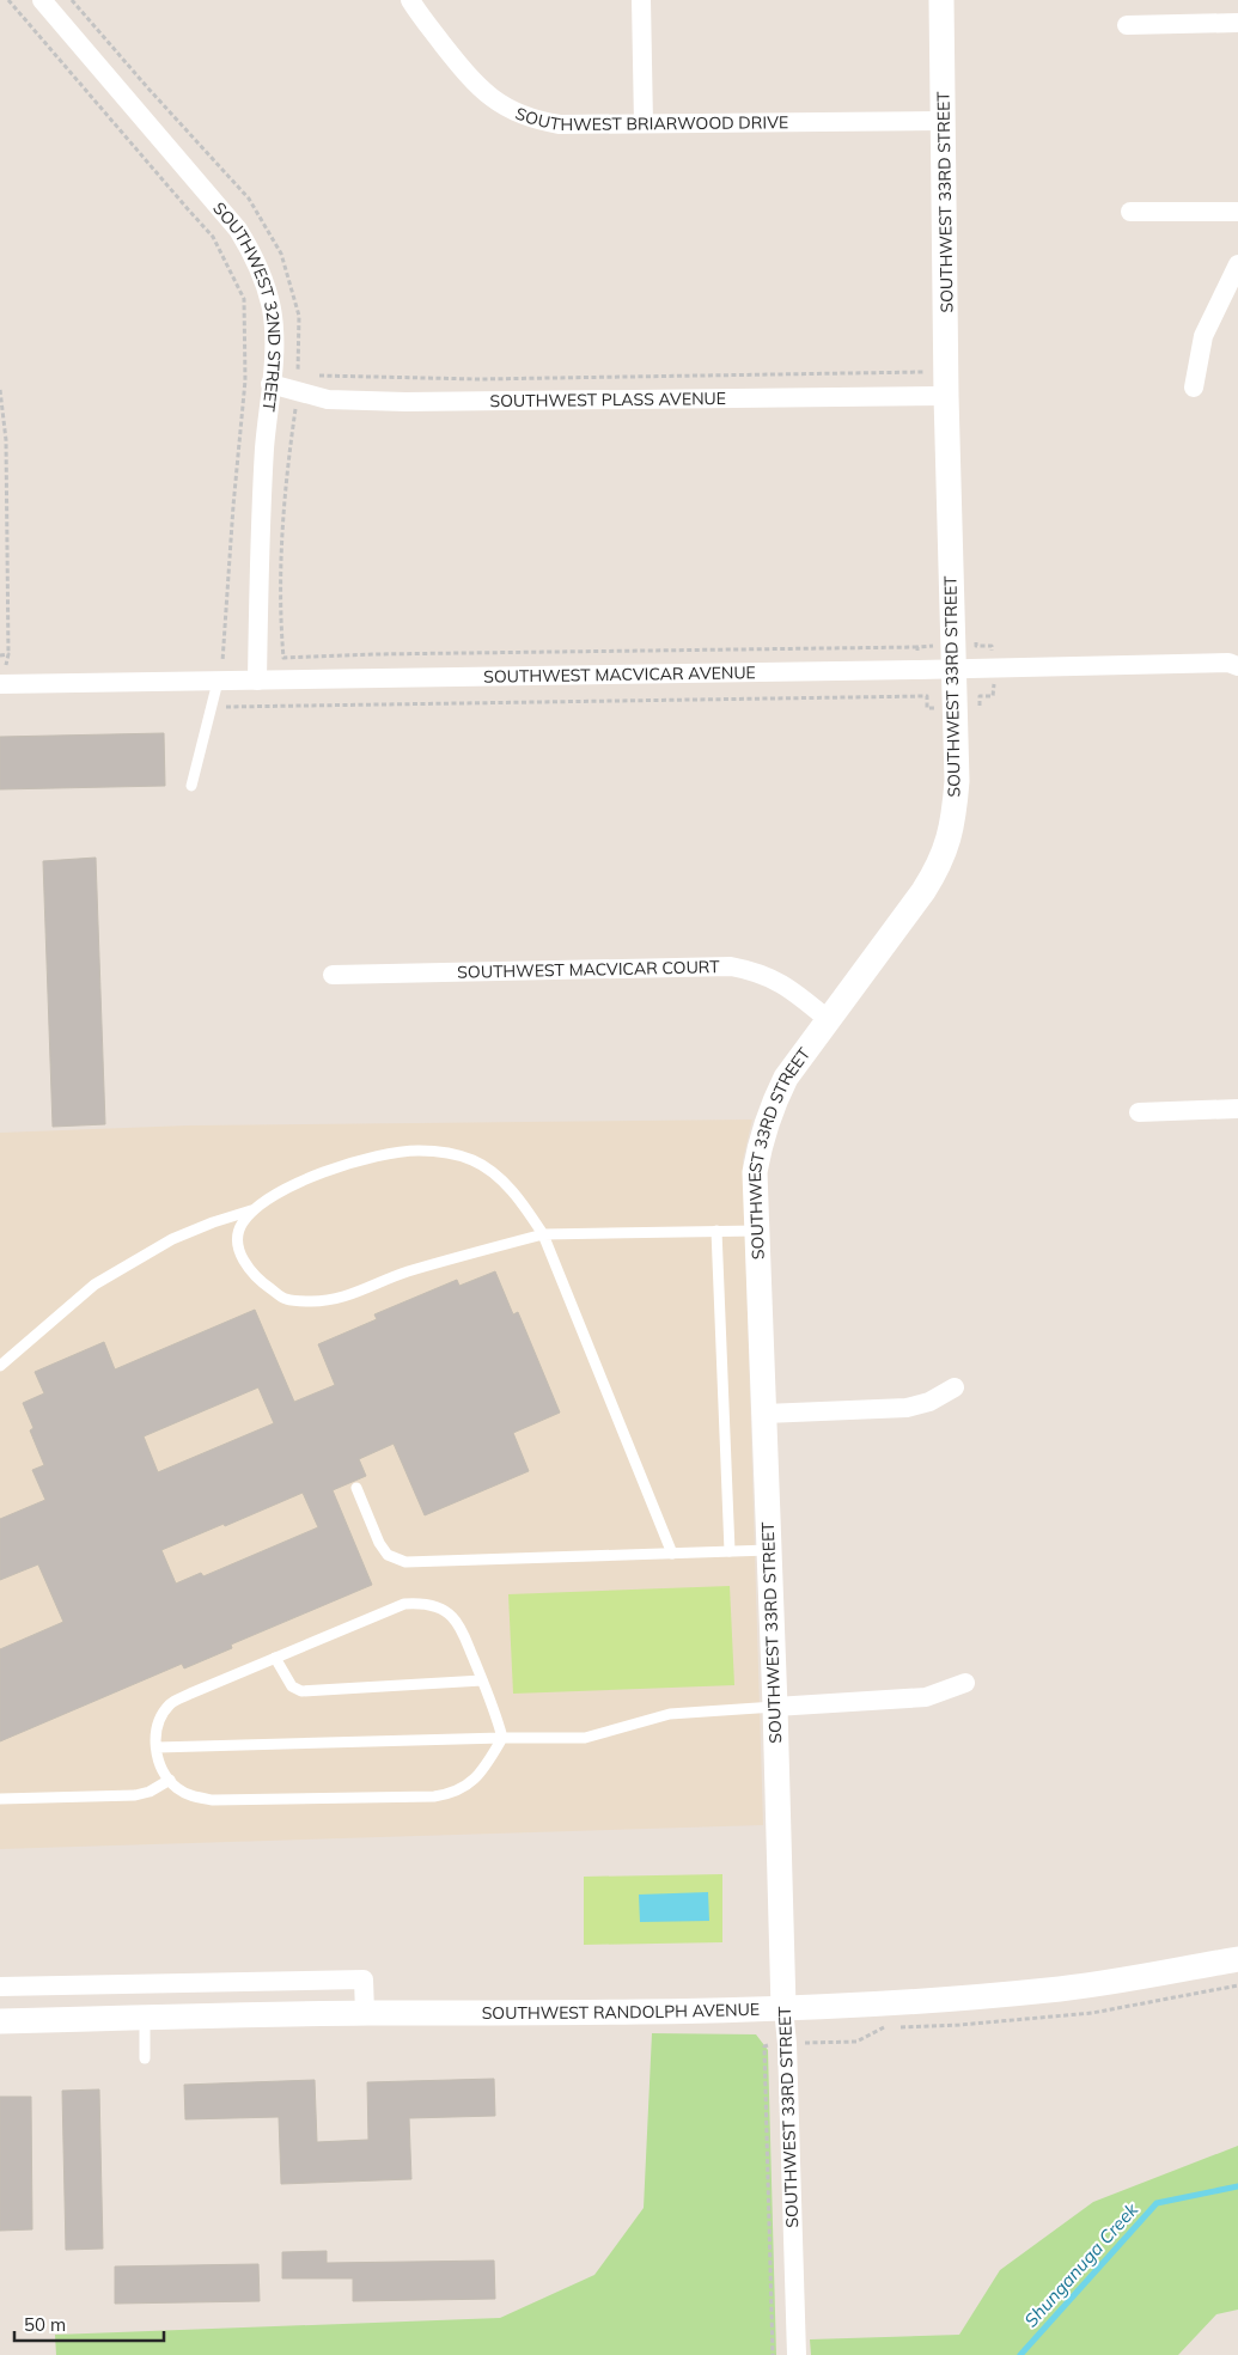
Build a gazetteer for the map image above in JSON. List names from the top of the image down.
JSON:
{
  "streets": {
    "street": [
      "SOUTHWEST BRIARWOOD DRIVE",
      "SOUTHWEST 33RD STREET",
      "SOUTHWEST 32ND STREET",
      "SOUTHWEST PLASS AVENUE",
      "SOUTHWEST MACVICAR AVENUE",
      "SOUTHWEST MACVICAR COURT",
      "SOUTHWEST RANDOLPH AVENUE"
    ]
  },
  "crossings": [
    ["SOUTHWEST BRIARWOOD DRIVE", "SOUTHWEST 33RD STREET"],
    ["SOUTHWEST 33RD STREET", "SOUTHWEST PLASS AVENUE"],
    ["SOUTHWEST 33RD STREET", "SOUTHWEST MACVICAR AVENUE"],
    ["SOUTHWEST 33RD STREET", "SOUTHWEST MACVICAR COURT"],
    ["SOUTHWEST 33RD STREET", "SOUTHWEST RANDOLPH AVENUE"],
    ["SOUTHWEST 32ND STREET", "SOUTHWEST PLASS AVENUE"],
    ["SOUTHWEST 32ND STREET", "SOUTHWEST MACVICAR AVENUE"]
  ],
  "water": ["Shunganuga Creek"],
  "scale_bar": "50 m"
}
